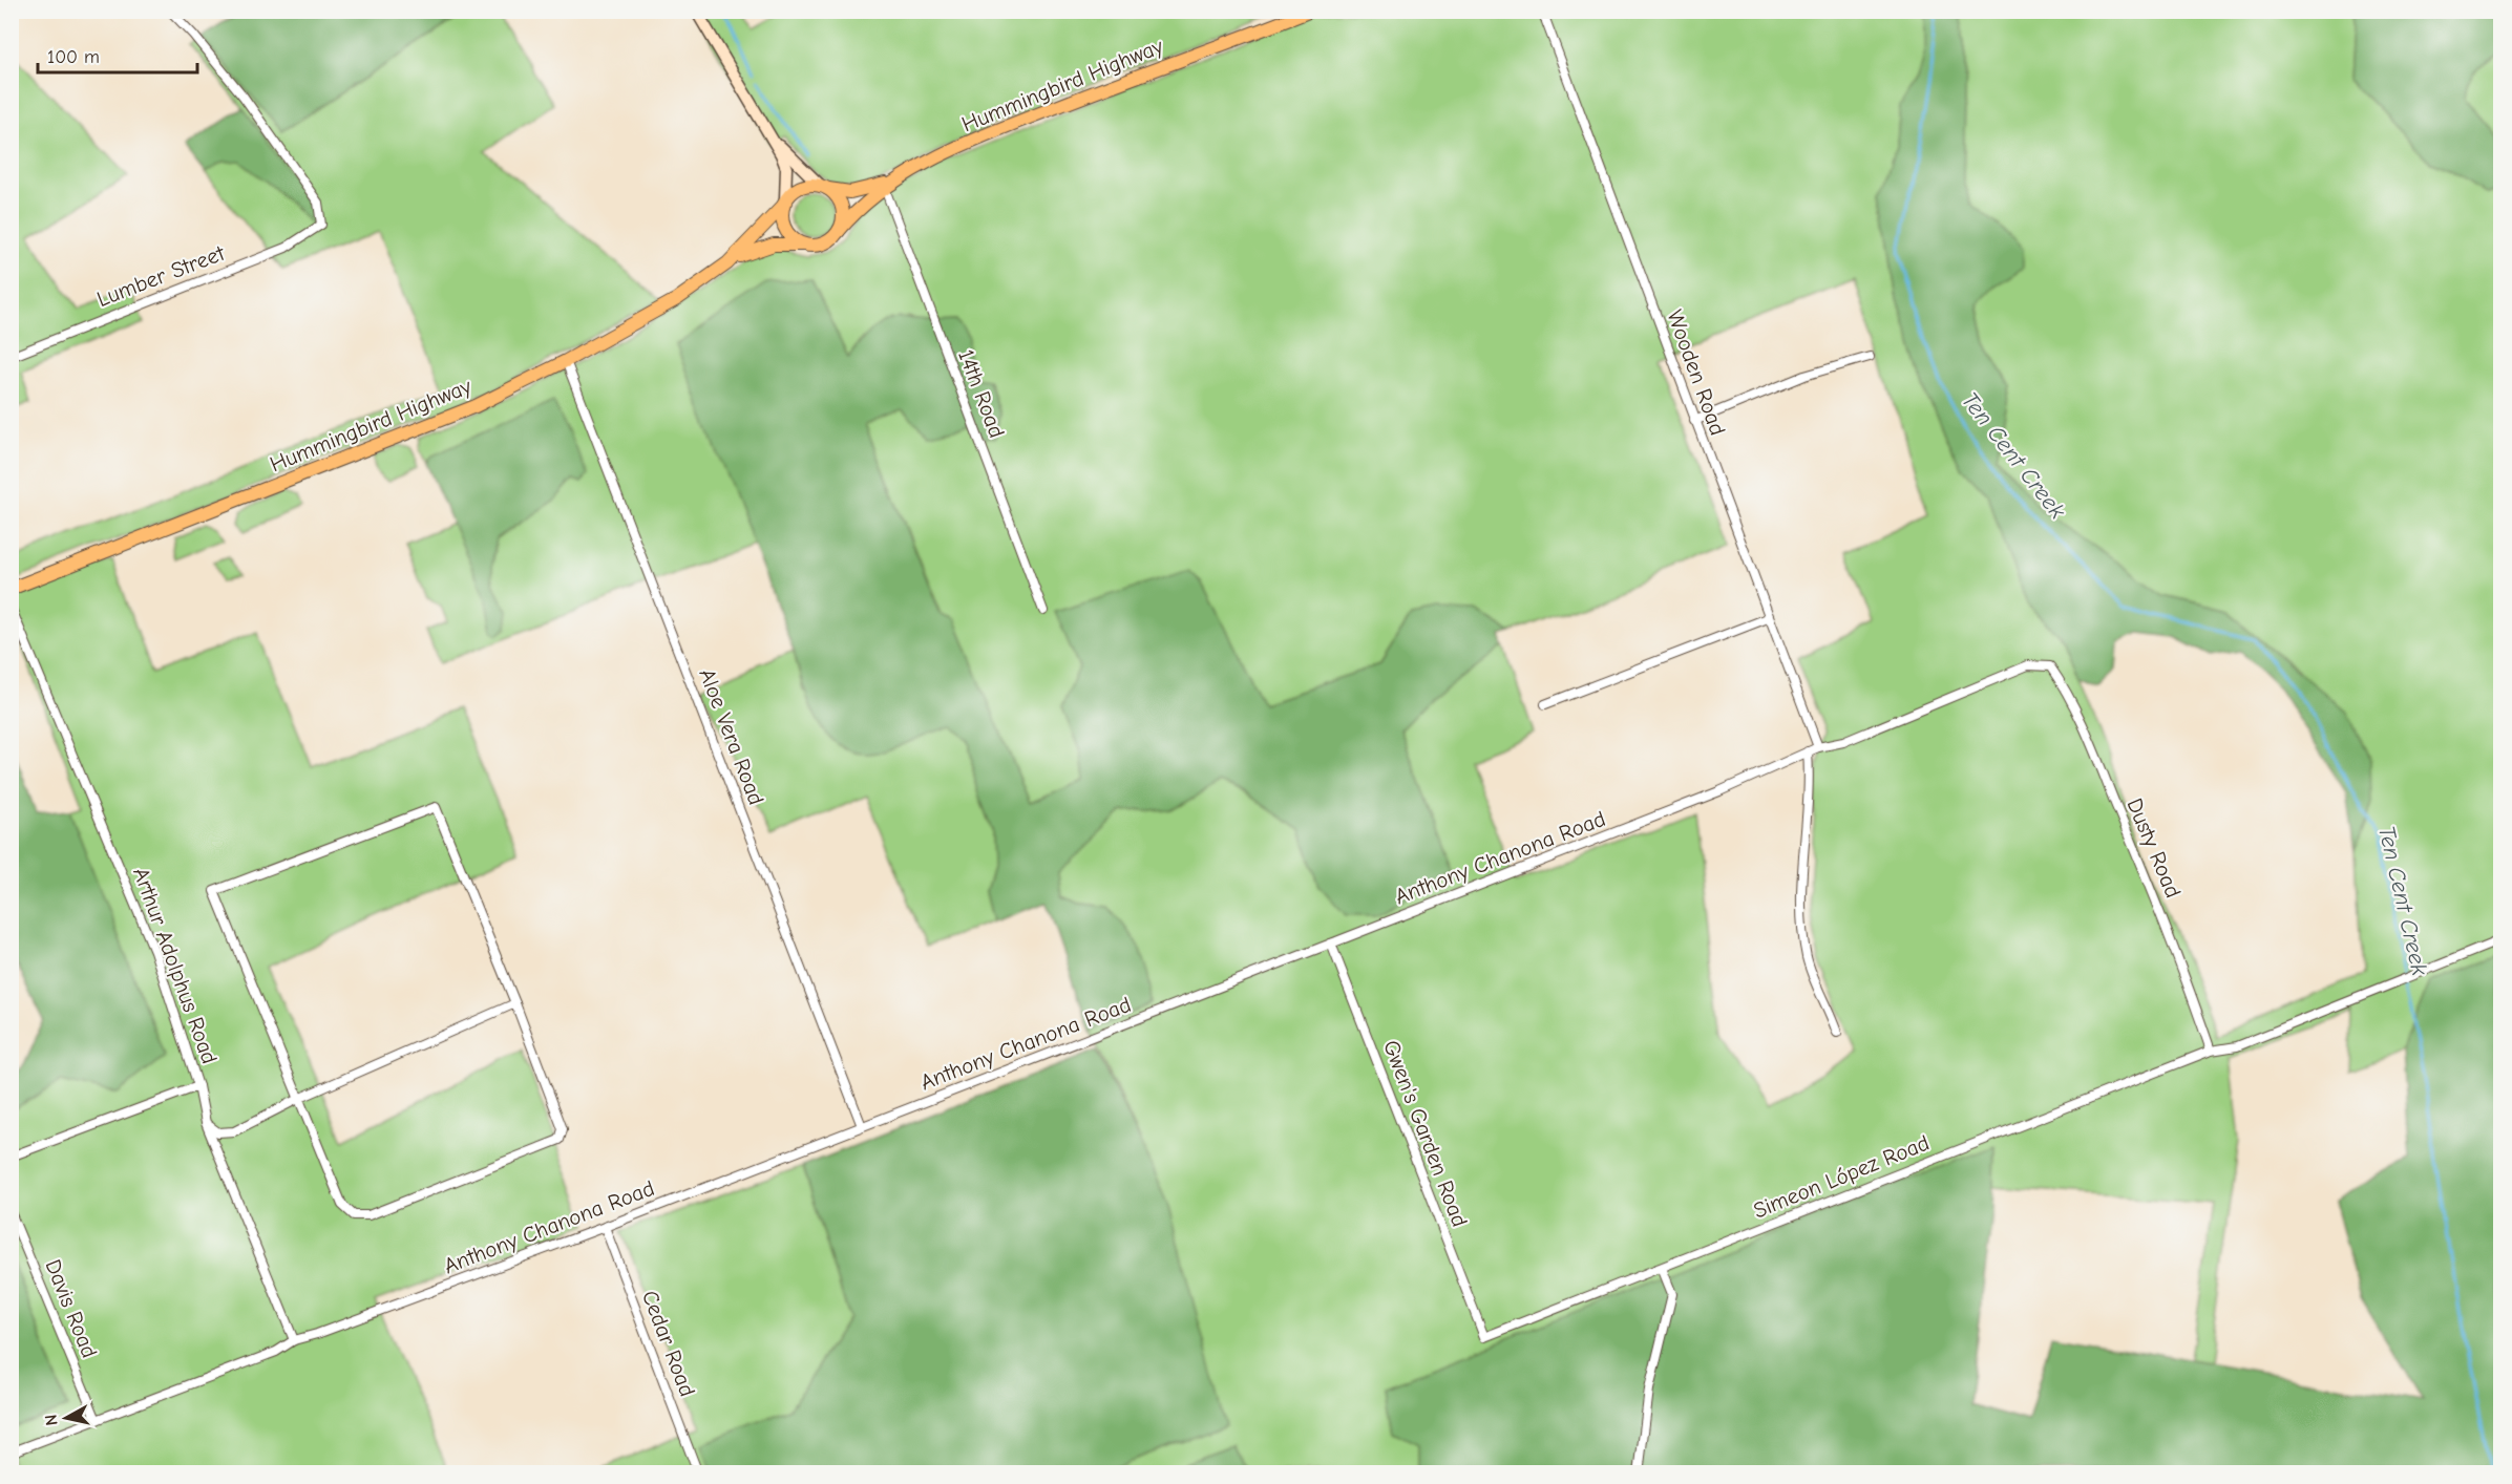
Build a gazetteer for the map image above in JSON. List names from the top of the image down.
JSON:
{
  "streets": {
    "main road": ["Hummingbird Highway"],
    "street": [
      "Lumber Street",
      "Wooden Road",
      "14th Road",
      "Aloe Vera Road",
      "Dusty Road",
      "Anthony Chanona Road",
      "Arthur Adolphus Road",
      "Gwen's Garden Road",
      "Simeon López Road",
      "Davis Road",
      "Cedar Road"
    ]
  },
  "crossings": [
    ["Hummingbird Highway", "14th Road"],
    ["Hummingbird Highway", "Aloe Vera Road"],
    ["Wooden Road", "Anthony Chanona Road"],
    ["Aloe Vera Road", "Anthony Chanona Road"],
    ["Dusty Road", "Anthony Chanona Road"],
    ["Dusty Road", "Simeon López Road"],
    ["Anthony Chanona Road", "Arthur Adolphus Road"],
    ["Anthony Chanona Road", "Gwen's Garden Road"],
    ["Anthony Chanona Road", "Davis Road"],
    ["Anthony Chanona Road", "Cedar Road"],
    ["Gwen's Garden Road", "Simeon López Road"]
  ],
  "water": ["Ten Cent Creek"],
  "scale_bar": "100 m",
  "north": "left"
}
